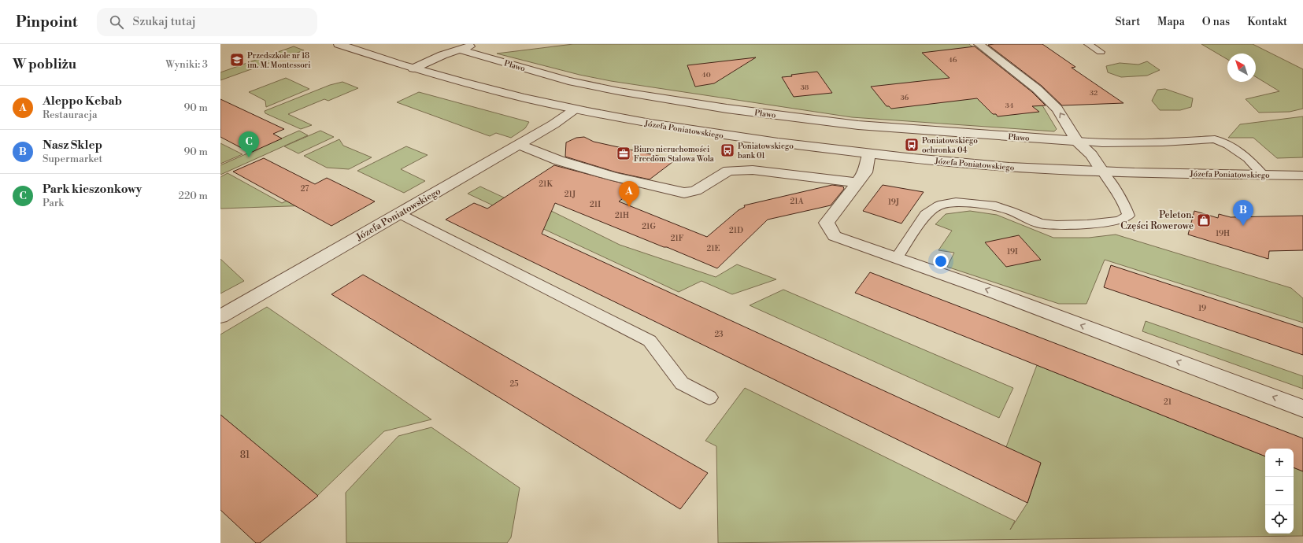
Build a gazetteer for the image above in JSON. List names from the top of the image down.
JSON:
{
  "streets": {
    "street": ["Pławo", "Józefa Poniatowskiego"]
  },
  "places": {
    "school or university": ["Przedszkole nr 18 im. M. Montessori"],
    "bus stop": ["Poniatowskiego ochronka 04", "Poniatowskiego bank 01"],
    "office": ["Biuro nieruchomości Freedom Stalowa Wola"],
    "shop": ["Peleton. Części Rowerowe"]
  },
  "house_numbers": [
    "46",
    "40",
    "38",
    "32",
    "36",
    "34",
    "21K",
    "27",
    "21J",
    "21A",
    "19J",
    "21I",
    "21H",
    "21G",
    "21D",
    "19H",
    "21F",
    "21E",
    "19I",
    "19",
    "23",
    "25",
    "21",
    "81"
  ],
  "north": "top left",
  "page": {
    "header": "Pinpoint",
    "search": "Szukaj tutaj",
    "nav": [
      "Start",
      "Mapa",
      "O nas",
      "Kontakt"
    ],
    "heading": ["W pobliżu", "Wyniki: 3"],
    "list": [
      {
        "mark": "A",
        "name": "Aleppo Kebab",
        "note": "Restauracja",
        "value": "90 m"
      },
      {
        "mark": "B",
        "name": "Nasz Sklep",
        "note": "Supermarket",
        "value": "90 m"
      },
      {
        "mark": "C",
        "name": "Park kieszonkowy",
        "note": "Park",
        "value": "220 m"
      }
    ],
    "pins": ["C", "A", "B"],
    "map_buttons": ["+", "−"]
  }
}
